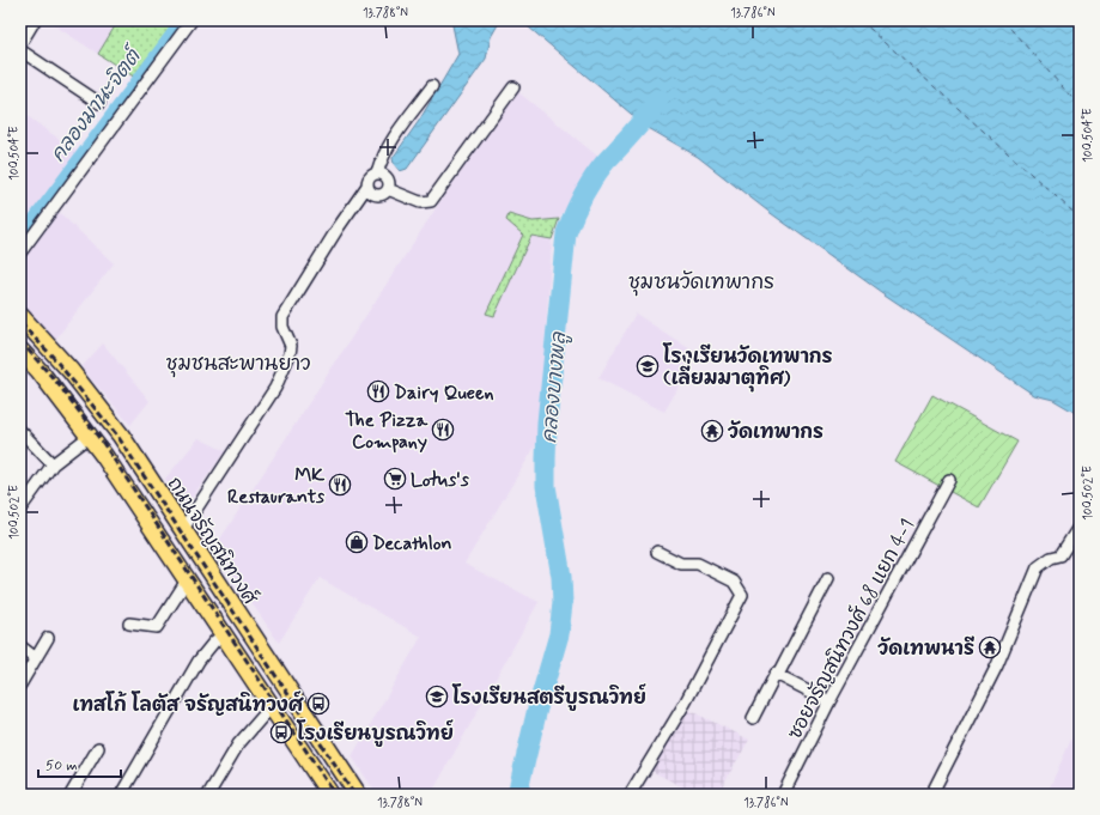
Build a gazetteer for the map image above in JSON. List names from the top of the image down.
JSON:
{
  "streets": {
    "main road": ["ถนนจรัญสนิทวงศ์"],
    "street": ["ซอยจรัญสนิทวงศ์ 68 แยก 4-1"]
  },
  "districts": ["ชุมชนวัดเทพากร", "ชุมชนสะพานยาว"],
  "water": ["คลองมานะจิตต์", "คลองบางพลู"],
  "places": {
    "school or university": ["โรงเรียนวัดเทพากร (เลี่ยมมาตุทิศ)", "โรงเรียนสตรีบูรณวิทย์"],
    "restaurant": ["Dairy Queen", "The Pizza Company", "MK Restaurants"],
    "temple": ["วัดเทพากร", "วัดเทพนารี"],
    "supermarket": ["Lotus's"],
    "shop": ["Decathlon"],
    "bus stop": ["เทสโก้ โลตัส จรัญสนิทวงศ์", "โรงเรียนบูรณวิทย์"]
  },
  "scale_bar": "50 m",
  "coordinates": [
    "13.788°N",
    "13.786°N",
    "100.504°E",
    "100.502°E"
  ]
}
